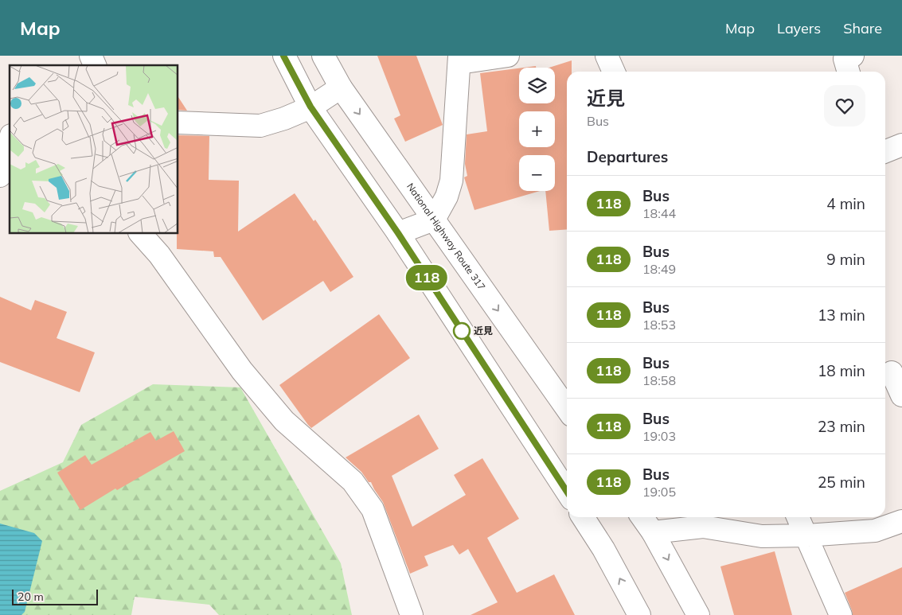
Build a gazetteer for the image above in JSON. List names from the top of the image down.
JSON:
{
  "streets": {
    "main road": ["National Highway Route 317"]
  },
  "places": ["近見"],
  "lines": ["bus line 118"],
  "scale_bar": "20 m",
  "page": {
    "header": "Map",
    "nav": ["Map", "Layers", "Share"],
    "on_map": "118",
    "map_buttons": ["+", "−"],
    "heading": [
      ["近見", "Bus"],
      "Departures"
    ],
    "list": [
      {
        "mark": "118",
        "name": "Bus",
        "note": "18:44",
        "value": "4 min"
      },
      {
        "mark": "118",
        "name": "Bus",
        "note": "18:49",
        "value": "9 min"
      },
      {
        "mark": "118",
        "name": "Bus",
        "note": "18:53",
        "value": "13 min"
      },
      {
        "mark": "118",
        "name": "Bus",
        "note": "18:58",
        "value": "18 min"
      },
      {
        "mark": "118",
        "name": "Bus",
        "note": "19:03",
        "value": "23 min"
      },
      {
        "mark": "118",
        "name": "Bus",
        "note": "19:05",
        "value": "25 min"
      }
    ],
    "scale": "20 m"
  }
}
